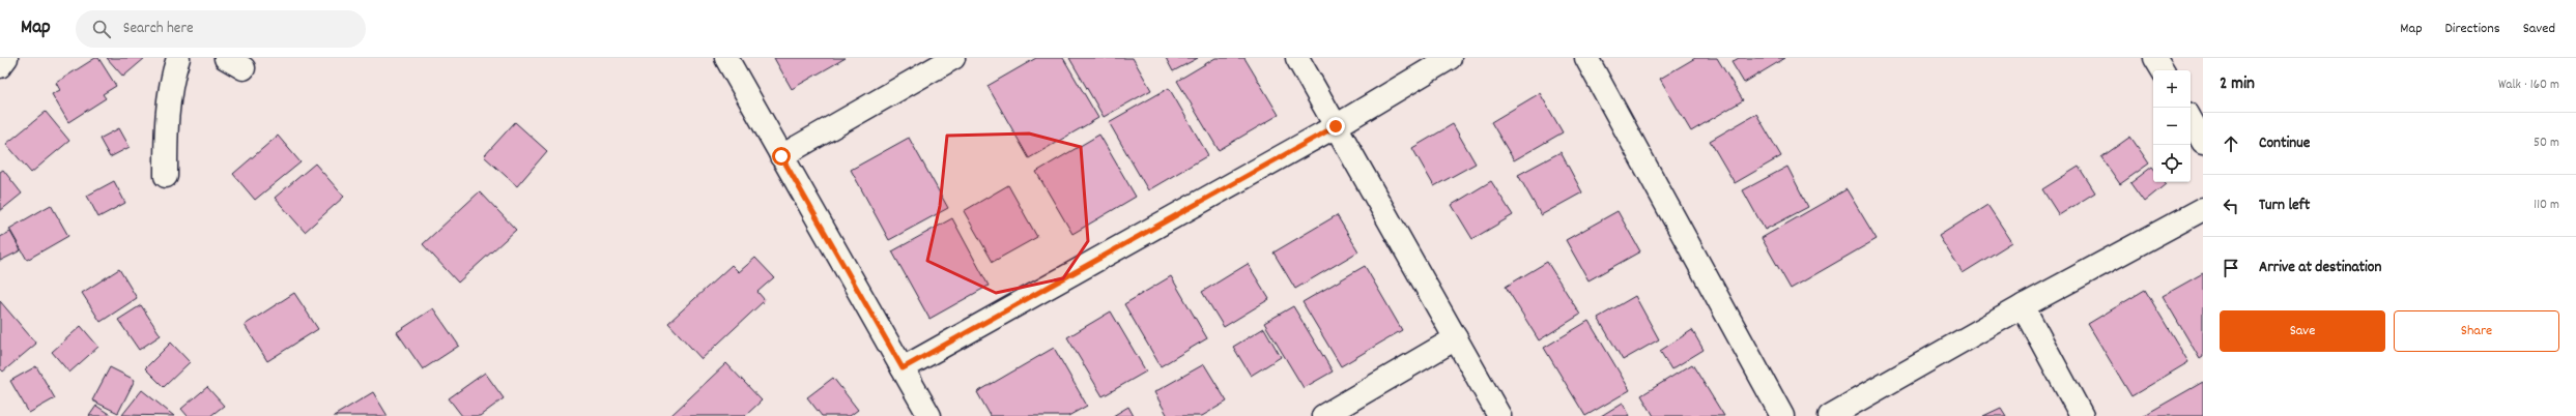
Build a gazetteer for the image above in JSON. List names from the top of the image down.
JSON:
{
  "page": {
    "header": "Map",
    "search": "Search here",
    "nav": ["Map", "Directions", "Saved"],
    "heading": ["2 min", "Walk · 160 m"],
    "map_buttons": ["+", "−"],
    "list": [
      ["Continue", "50 m"],
      ["Turn left", "110 m"],
      "Arrive at destination"
    ],
    "buttons": ["Save", "Share"]
  }
}
